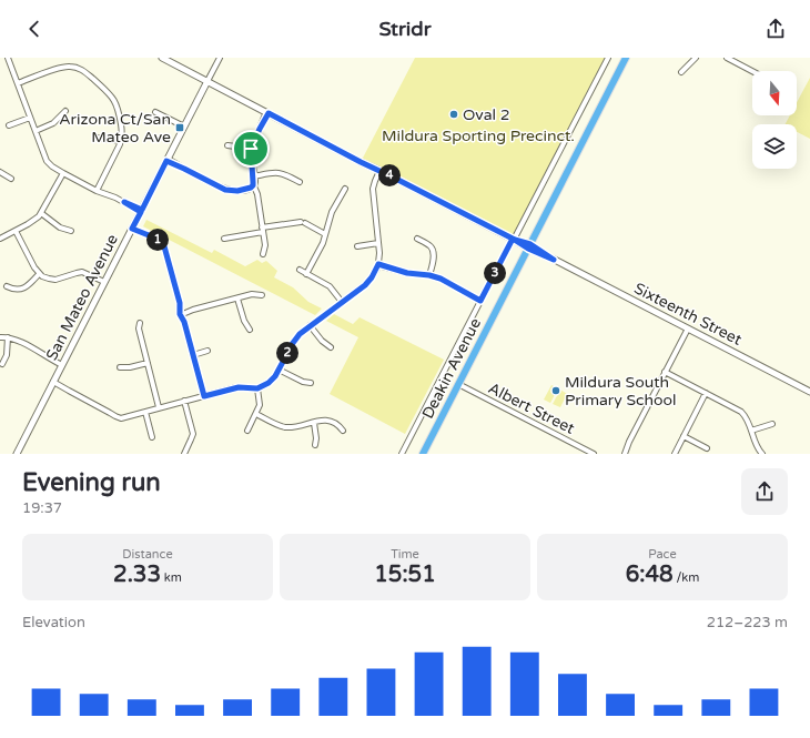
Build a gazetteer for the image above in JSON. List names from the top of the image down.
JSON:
{
  "streets": {
    "highway": ["Deakin Avenue"],
    "street": ["San Mateo Avenue", "Sixteenth Street", "Albert Street"]
  },
  "crossings": [
    ["San Mateo Avenue", "Sixteenth Street"],
    ["Sixteenth Street", "Deakin Avenue"],
    ["Deakin Avenue", "Albert Street"]
  ],
  "parks": ["Mildura Sporting Precinct."],
  "places": {
    "other": ["Oval 2", "Mildura South Primary School"],
    "transit": ["Arizona Ct/San Mateo Ave"]
  },
  "north": "bottom",
  "page": {
    "header": "Stridr",
    "pins": [
      "4",
      "1",
      "3",
      "2"
    ],
    "heading": ["Evening run", "19:37"],
    "stats": [
      ["Distance", "2.33 km"],
      ["Time", "15:51"],
      ["Pace", "6:48 /km"]
    ],
    "chart": ["Elevation", "212–223 m"]
  }
}
